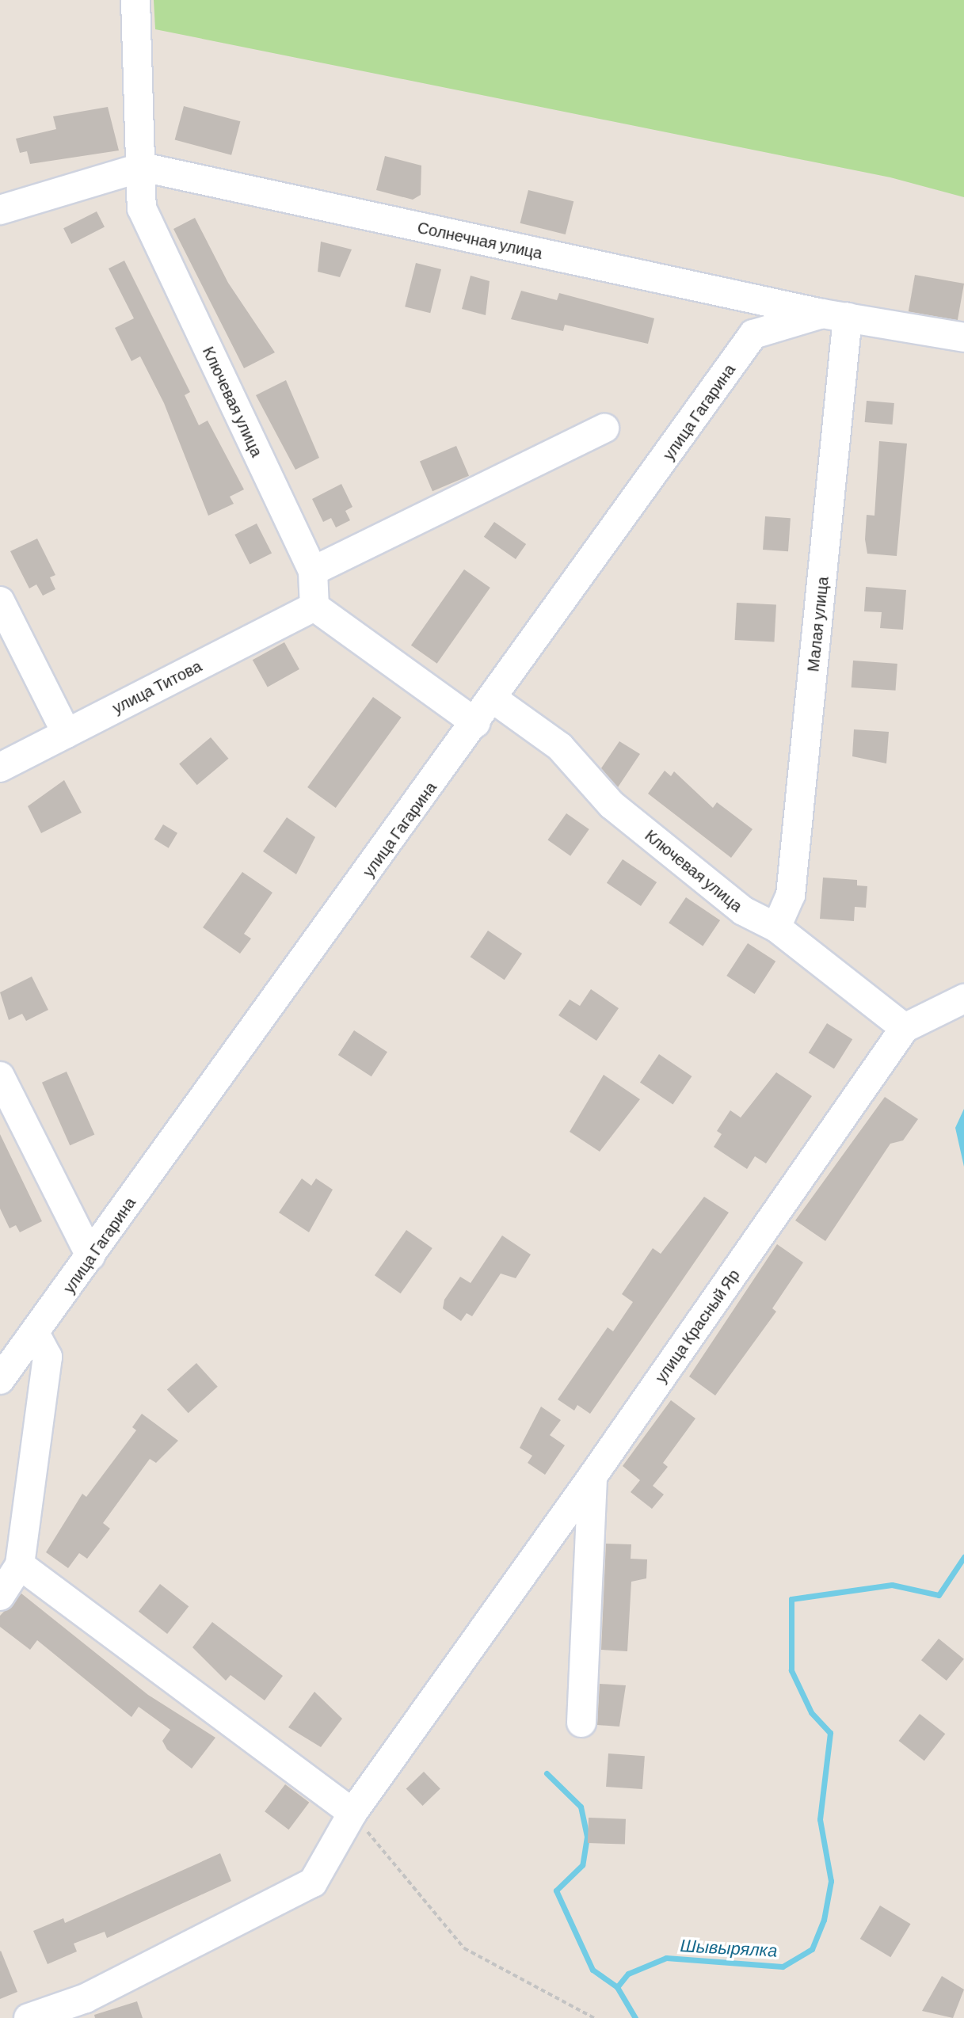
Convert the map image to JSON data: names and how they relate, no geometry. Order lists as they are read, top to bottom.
{
  "streets": {
    "street": [
      "Солнечная улица",
      "Ключевая улица",
      "улица Гагарина",
      "Малая улица",
      "улица Титова",
      "улица Красный Яр"
    ]
  },
  "crossings": [
    ["Солнечная улица", "Ключевая улица"],
    ["Солнечная улица", "улица Гагарина"],
    ["Солнечная улица", "Малая улица"],
    ["Ключевая улица", "улица Гагарина"],
    ["Ключевая улица", "Малая улица"],
    ["Ключевая улица", "улица Титова"],
    ["Ключевая улица", "улица Красный Яр"],
    ["улица Гагарина", "Малая улица"]
  ],
  "water": ["Шывырялка"]
}
